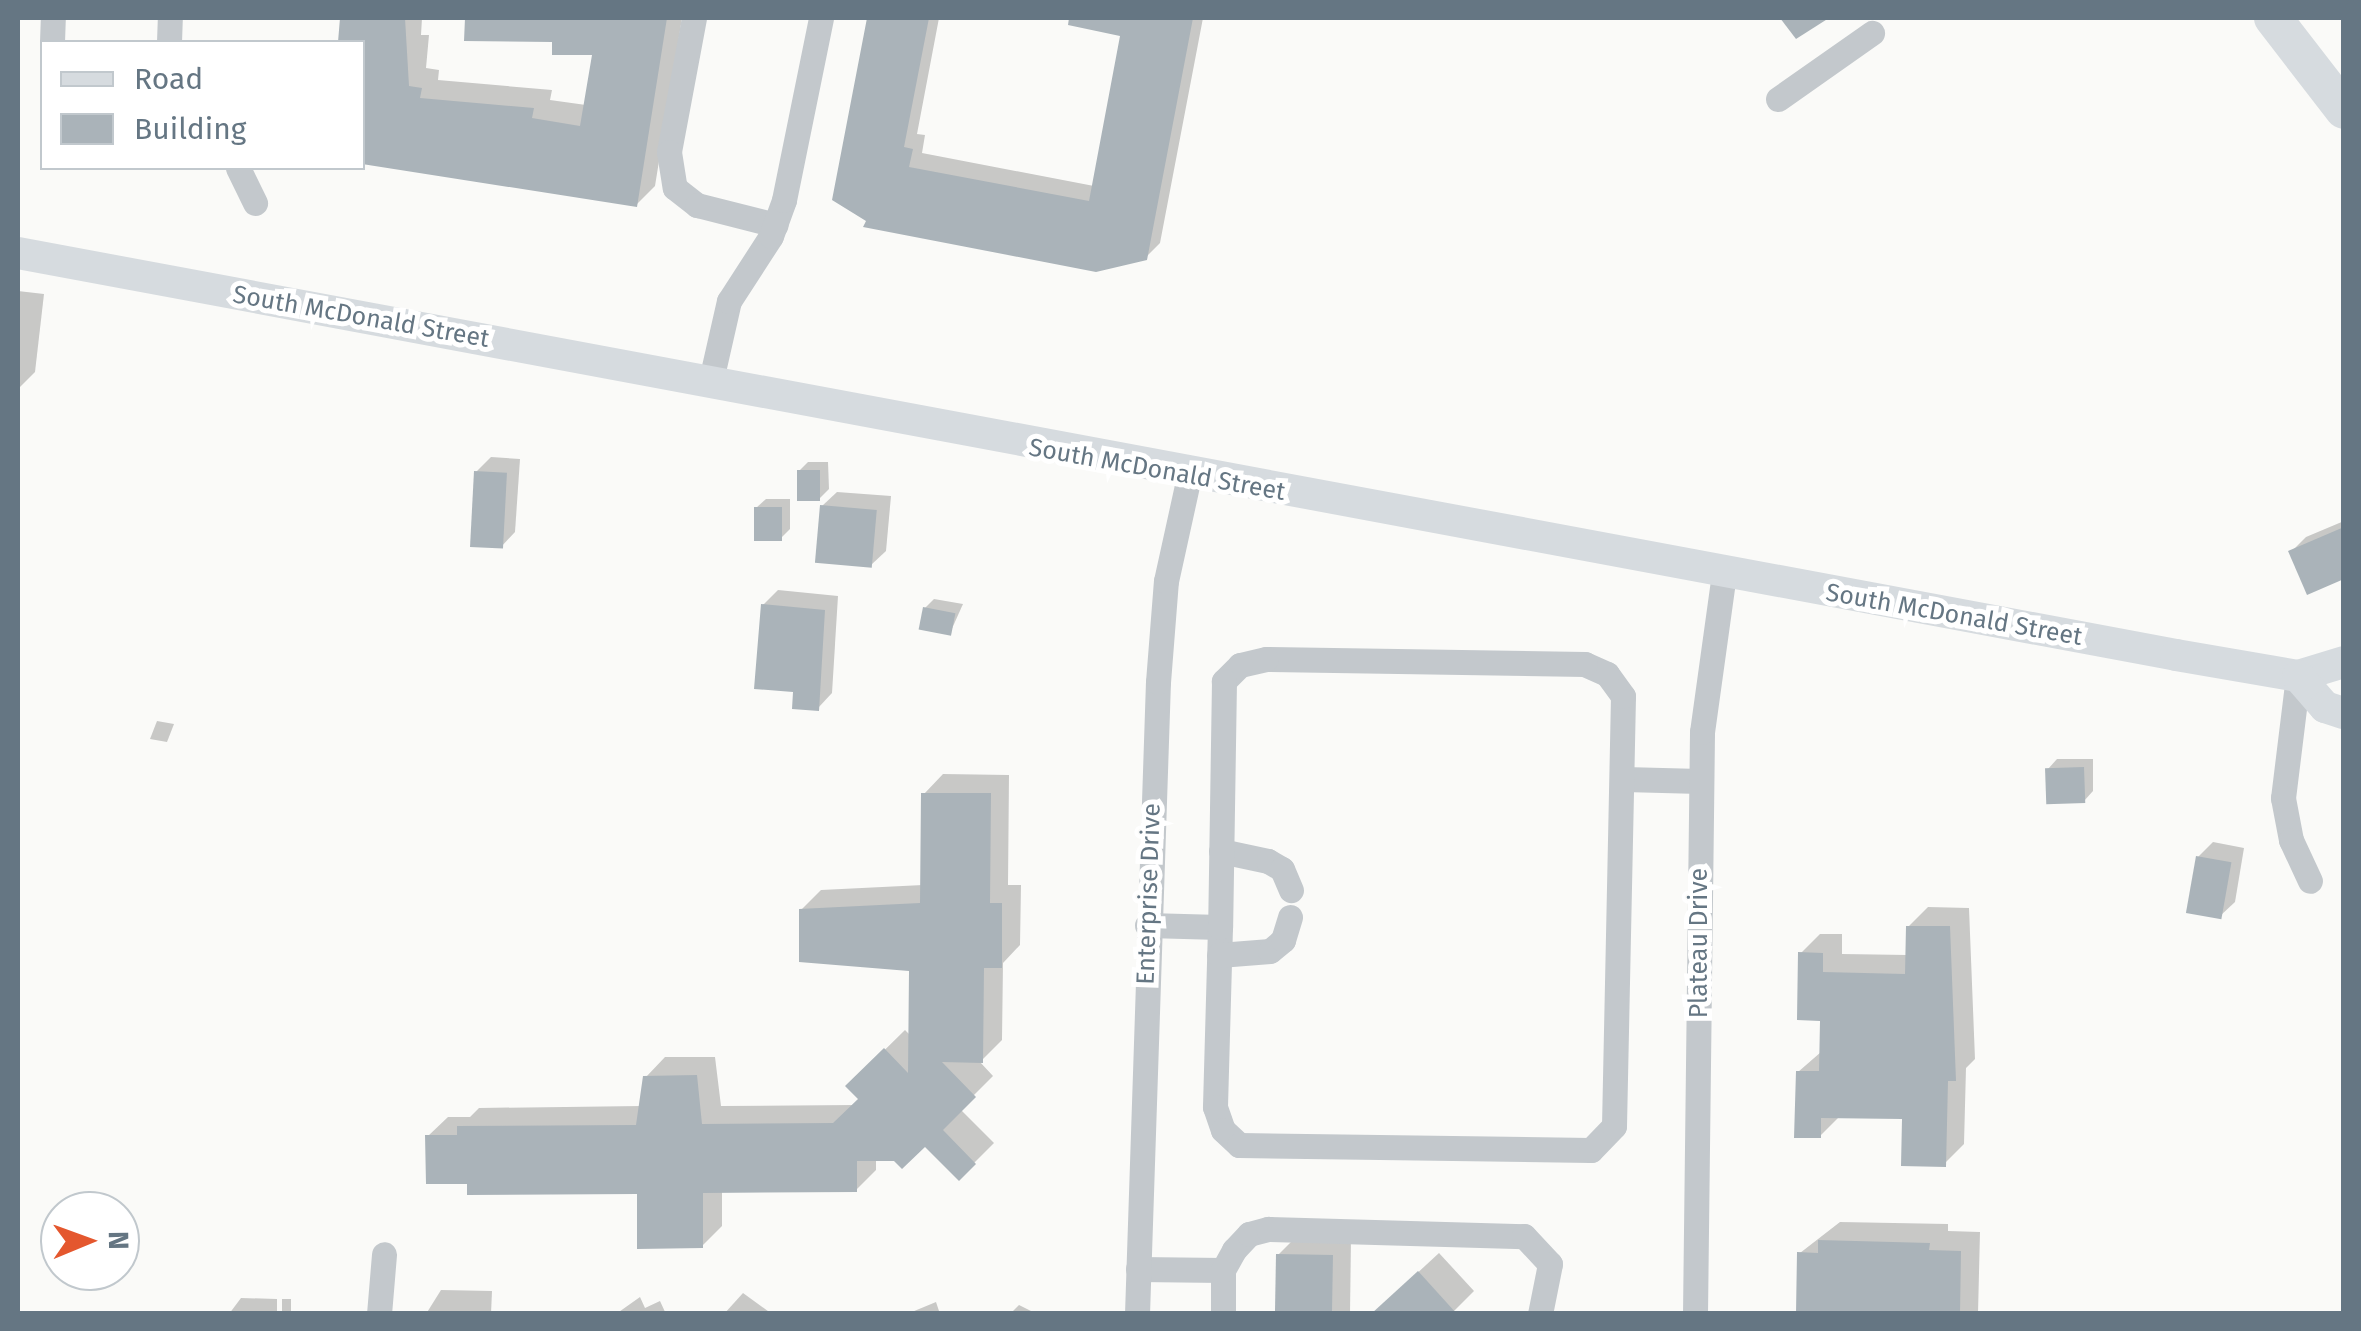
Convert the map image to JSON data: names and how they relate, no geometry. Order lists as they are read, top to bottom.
{
  "streets": {
    "main road": ["South McDonald Street"],
    "street": ["Enterprise Drive", "Plateau Drive"]
  },
  "crossings": [
    ["South McDonald Street", "Enterprise Drive"],
    ["South McDonald Street", "Plateau Drive"]
  ],
  "legend": ["Road", "Building"],
  "north": "right"
}
